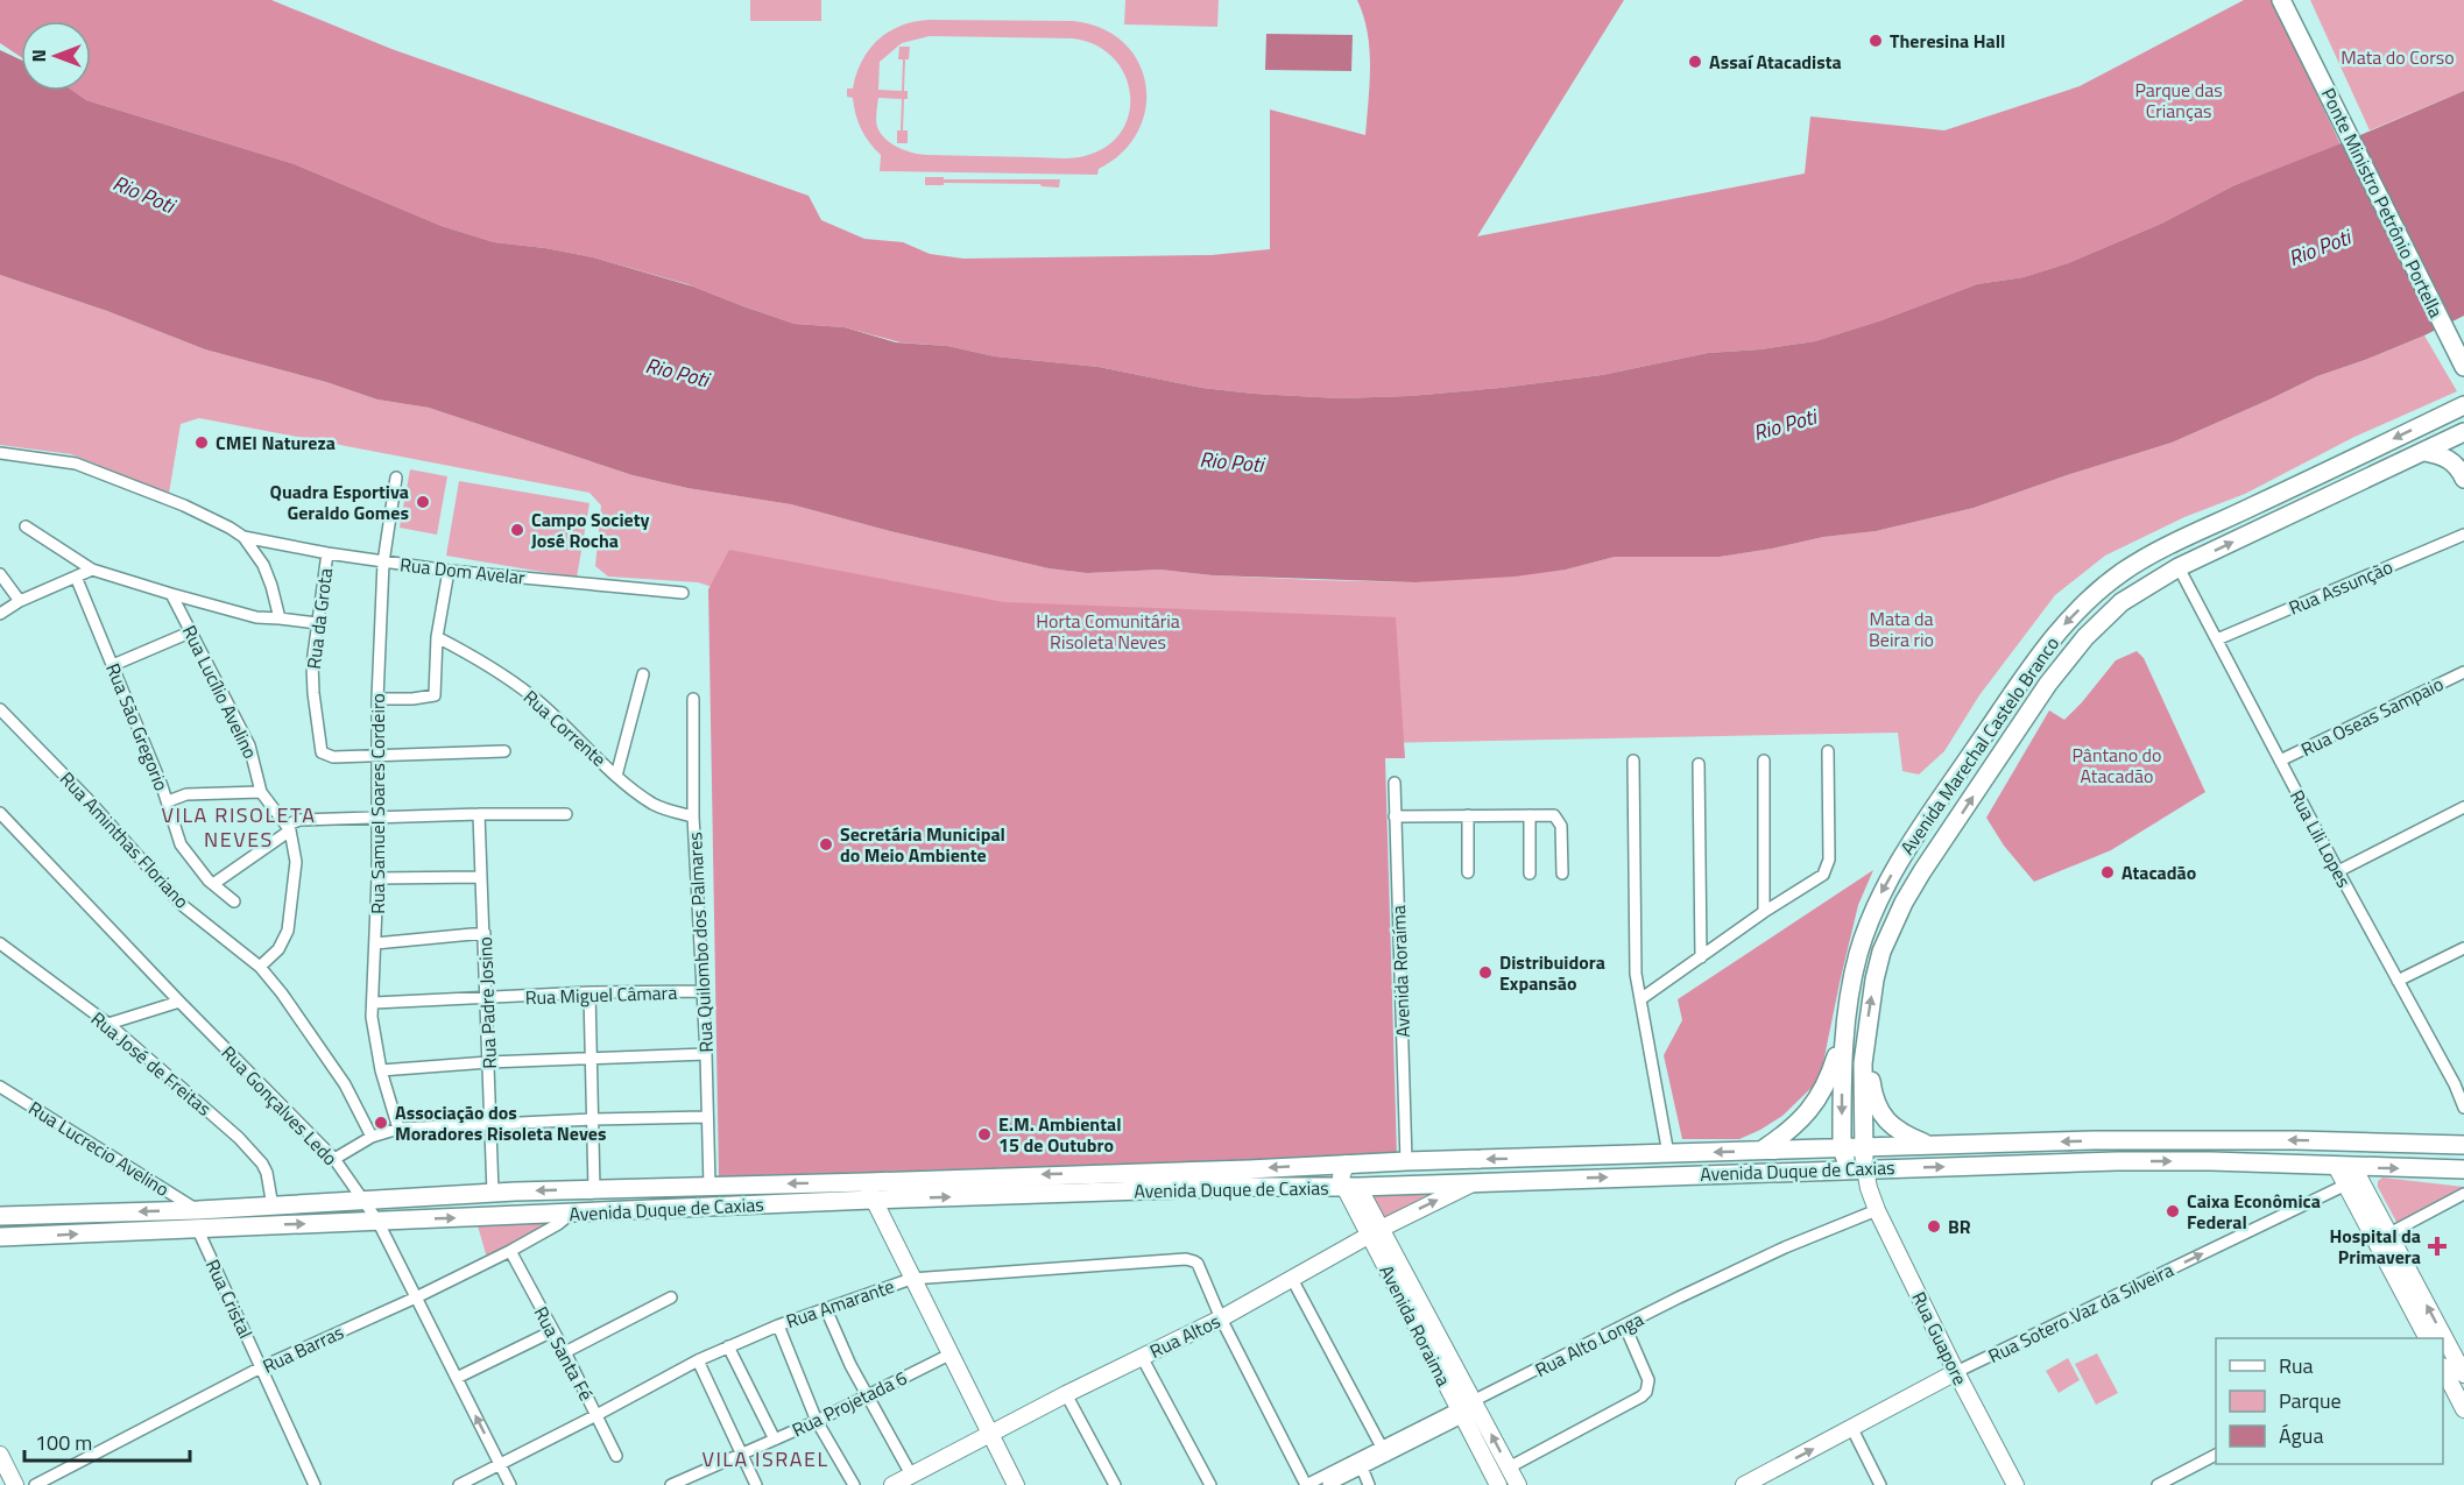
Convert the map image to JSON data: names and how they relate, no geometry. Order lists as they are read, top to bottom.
{
  "streets": {
    "main road": ["Ponte Ministro Petrônio Portella", "Avenida Marechal Castelo Branco", "Avenida Duque de Caxias"],
    "street": [
      "Rua Dom Avelar",
      "Rua Assunção",
      "Rua da Grota",
      "Rua Lucílio Avelino",
      "Rua Oseas Sampaio",
      "Rua São Gregorio",
      "Rua Corrente",
      "Rua Samuel Soares Cordeiro",
      "Rua Lili Lopes",
      "Rua Aminthas Floriano",
      "Rua Quilombo dos Palmares",
      "Avenida Roraíma",
      "Rua Miguel Câmara",
      "Rua Padre Josino",
      "Rua José de Freitas",
      "Rua Gonçalves Ledo",
      "Rua Lucrecio Avelino",
      "Rua Cristal",
      "Rua Amarante",
      "Rua Sotero Vaz da Silveira",
      "Avenida Roraima",
      "Rua Altos",
      "Rua Guapore",
      "Rua Alto Longa",
      "Rua Barras",
      "Rua Santa Fé",
      "Rua Projetada 6"
    ]
  },
  "crossings": [
    ["Rua Dom Avelar", "Rua da Grota"],
    ["Rua Dom Avelar", "Rua Lucílio Avelino"],
    ["Rua Dom Avelar", "Rua Samuel Soares Cordeiro"],
    ["Rua Assunção", "Rua Lili Lopes"],
    ["Rua da Grota", "Rua Lucílio Avelino"],
    ["Rua da Grota", "Rua Samuel Soares Cordeiro"],
    ["Rua Oseas Sampaio", "Rua Lili Lopes"],
    ["Rua Corrente", "Rua Quilombo dos Palmares"],
    ["Avenida Marechal Castelo Branco", "Rua Lili Lopes"],
    ["Avenida Marechal Castelo Branco", "Avenida Duque de Caxias"],
    ["Avenida Marechal Castelo Branco", "Rua Guapore"],
    ["Rua Samuel Soares Cordeiro", "Rua Miguel Câmara"],
    ["Rua Quilombo dos Palmares", "Rua Miguel Câmara"],
    ["Rua Quilombo dos Palmares", "Avenida Duque de Caxias"],
    ["Avenida Roraíma", "Avenida Duque de Caxias"],
    ["Rua Miguel Câmara", "Rua Padre Josino"],
    ["Rua Padre Josino", "Avenida Duque de Caxias"],
    ["Rua José de Freitas", "Avenida Duque de Caxias"],
    ["Rua Gonçalves Ledo", "Avenida Duque de Caxias"],
    ["Rua Gonçalves Ledo", "Rua Amarante"],
    ["Rua Gonçalves Ledo", "Rua Barras"],
    ["Rua Lucrecio Avelino", "Avenida Duque de Caxias"],
    ["Rua Lucrecio Avelino", "Rua Cristal"],
    ["Avenida Duque de Caxias", "Rua Cristal"],
    ["Avenida Duque de Caxias", "Avenida Roraima"],
    ["Avenida Duque de Caxias", "Rua Altos"],
    ["Avenida Duque de Caxias", "Rua Guapore"],
    ["Avenida Duque de Caxias", "Rua Barras"],
    ["Rua Cristal", "Rua Barras"],
    ["Rua Amarante", "Rua Altos"],
    ["Rua Amarante", "Rua Santa Fé"],
    ["Rua Sotero Vaz da Silveira", "Rua Guapore"],
    ["Avenida Roraima", "Rua Altos"],
    ["Avenida Roraima", "Rua Alto Longa"],
    ["Rua Guapore", "Rua Alto Longa"],
    ["Rua Barras", "Rua Santa Fé"]
  ],
  "one_way": ["Rua Sotero Vaz da Silveira"],
  "districts": ["VILA RISOLETA NEVES", "VILA ISRAEL"],
  "water": ["Rio Poti"],
  "parks": [
    "Mata do Corso",
    "Parque das Crianças",
    "Mata da Beira rio",
    "Horta Comunitária Risoleta Neves",
    "Pântano do Atacadão"
  ],
  "places": {
    "other": [
      "Theresina Hall",
      "Assaí Atacadista",
      "CMEI Natureza",
      "Quadra Esportiva Geraldo Gomes",
      "Campo Society José Rocha",
      "Secretária Municipal do Meio Ambiente",
      "Atacadão",
      "Distribuidora Expansão",
      "Associação dos Moradores Risoleta Neves",
      "E.M. Ambiental 15 de Outubro",
      "Caixa Econômica Federal",
      "BR"
    ],
    "health": ["Hospital da Primavera"]
  },
  "legend": ["Rua", "Parque", "Água"],
  "scale_bar": "100 m",
  "north": "left"
}
